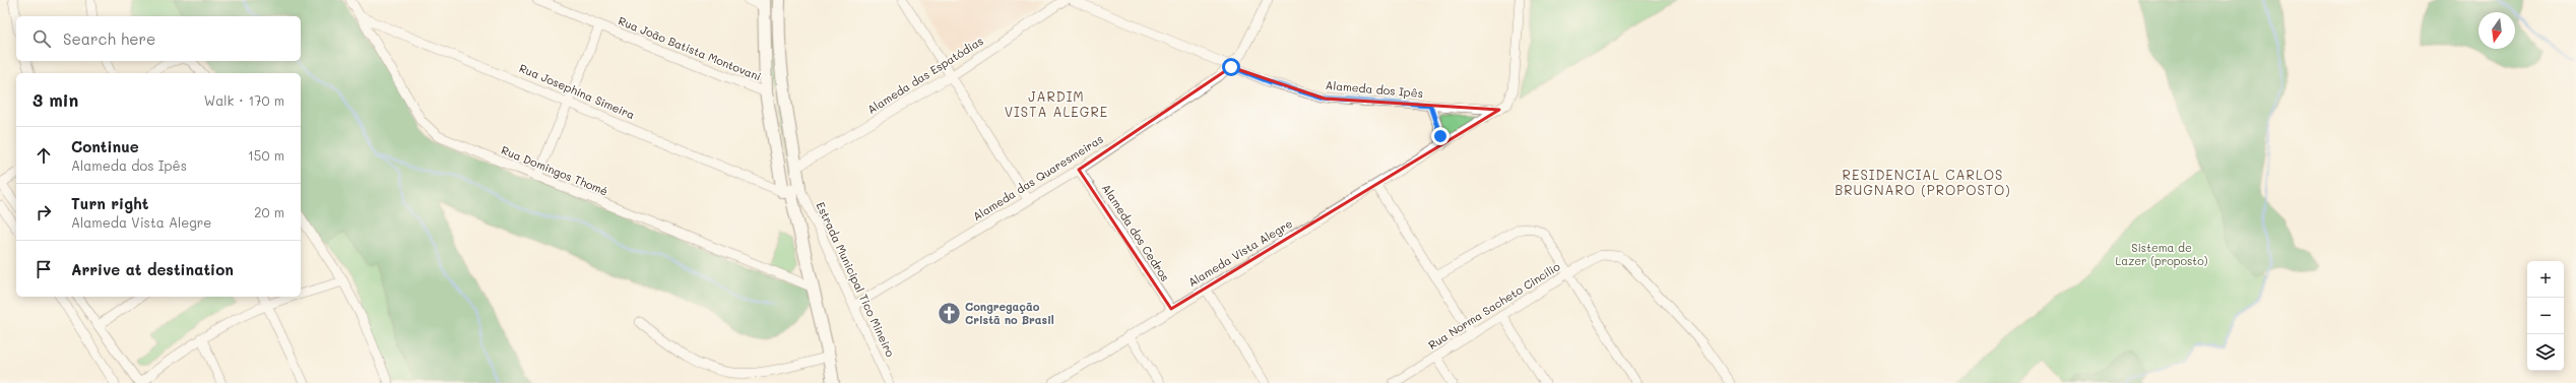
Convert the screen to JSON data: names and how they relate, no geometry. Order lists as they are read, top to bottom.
{
  "streets": {
    "street": [
      "Rua João Batista Montovani",
      "Alameda das Espatódias",
      "Alameda dos Ipês",
      "Rua Josephina Simeira",
      "Rua Domingos Thomé",
      "Alameda das Quaresmeiras",
      "Alameda dos Cedros",
      "Alameda Vista Alegre",
      "Estrada Municipal Tico Mineiro",
      "Rua Norma Sacheto Cincílio"
    ]
  },
  "crossings": [
    ["Alameda dos Ipês", "Alameda das Quaresmeiras"],
    ["Alameda dos Ipês", "Alameda Vista Alegre"],
    ["Rua Josephina Simeira", "Rua Domingos Thomé"],
    ["Rua Josephina Simeira", "Estrada Municipal Tico Mineiro"],
    ["Alameda das Quaresmeiras", "Alameda dos Cedros"],
    ["Alameda das Quaresmeiras", "Estrada Municipal Tico Mineiro"],
    ["Alameda dos Cedros", "Alameda Vista Alegre"]
  ],
  "districts": ["JARDIM VISTA ALEGRE", "RESIDENCIAL CARLOS BRUGNARO (PROPOSTO)"],
  "parks": ["Sistema de Lazer (proposto)"],
  "places": {
    "church": ["Congregação Cristã no Brasil"]
  },
  "north": "bottom",
  "page": {
    "search": "Search here",
    "heading": ["3 min", "Walk · 170 m"],
    "list": [
      ["Continue", "Alameda dos Ipês", "150 m"],
      ["Turn right", "Alameda Vista Alegre", "20 m"],
      "Arrive at destination"
    ],
    "map_buttons": ["+", "−"]
  }
}
